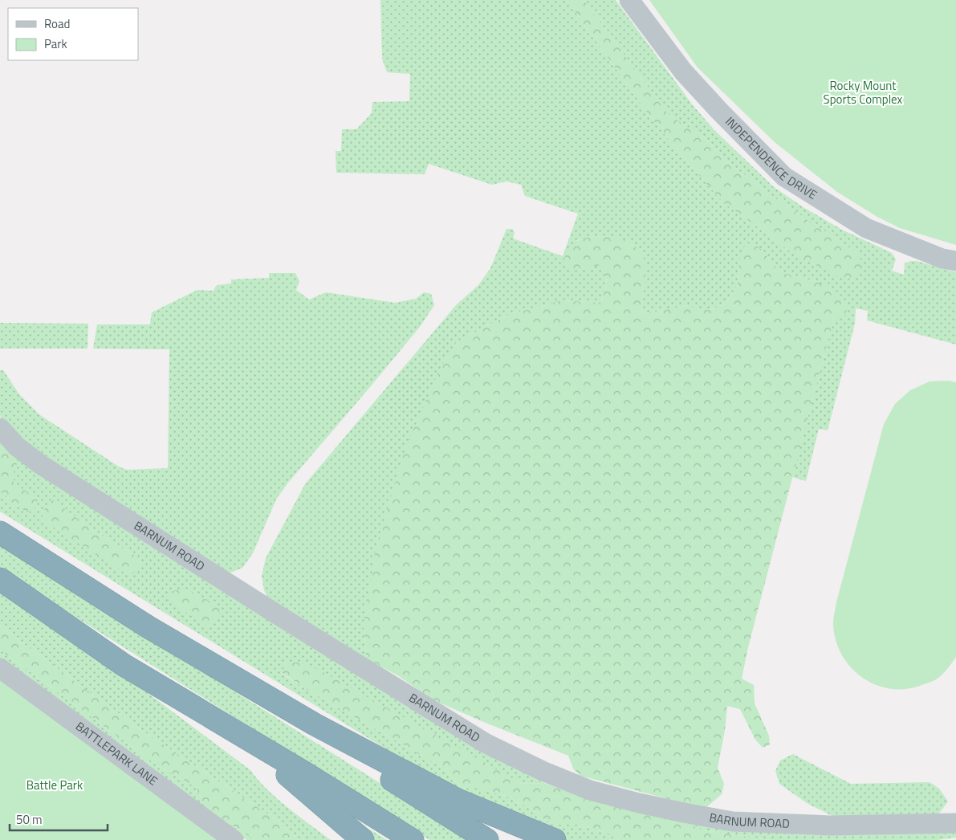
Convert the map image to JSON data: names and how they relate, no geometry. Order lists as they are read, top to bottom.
{
  "streets": {
    "street": ["INDEPENDENCE DRIVE", "BARNUM ROAD", "BATTLEPARK LANE"]
  },
  "parks": ["Rocky Mount Sports Complex", "Battle Park"],
  "legend": ["Road", "Park"],
  "scale_bar": "50 m"
}
